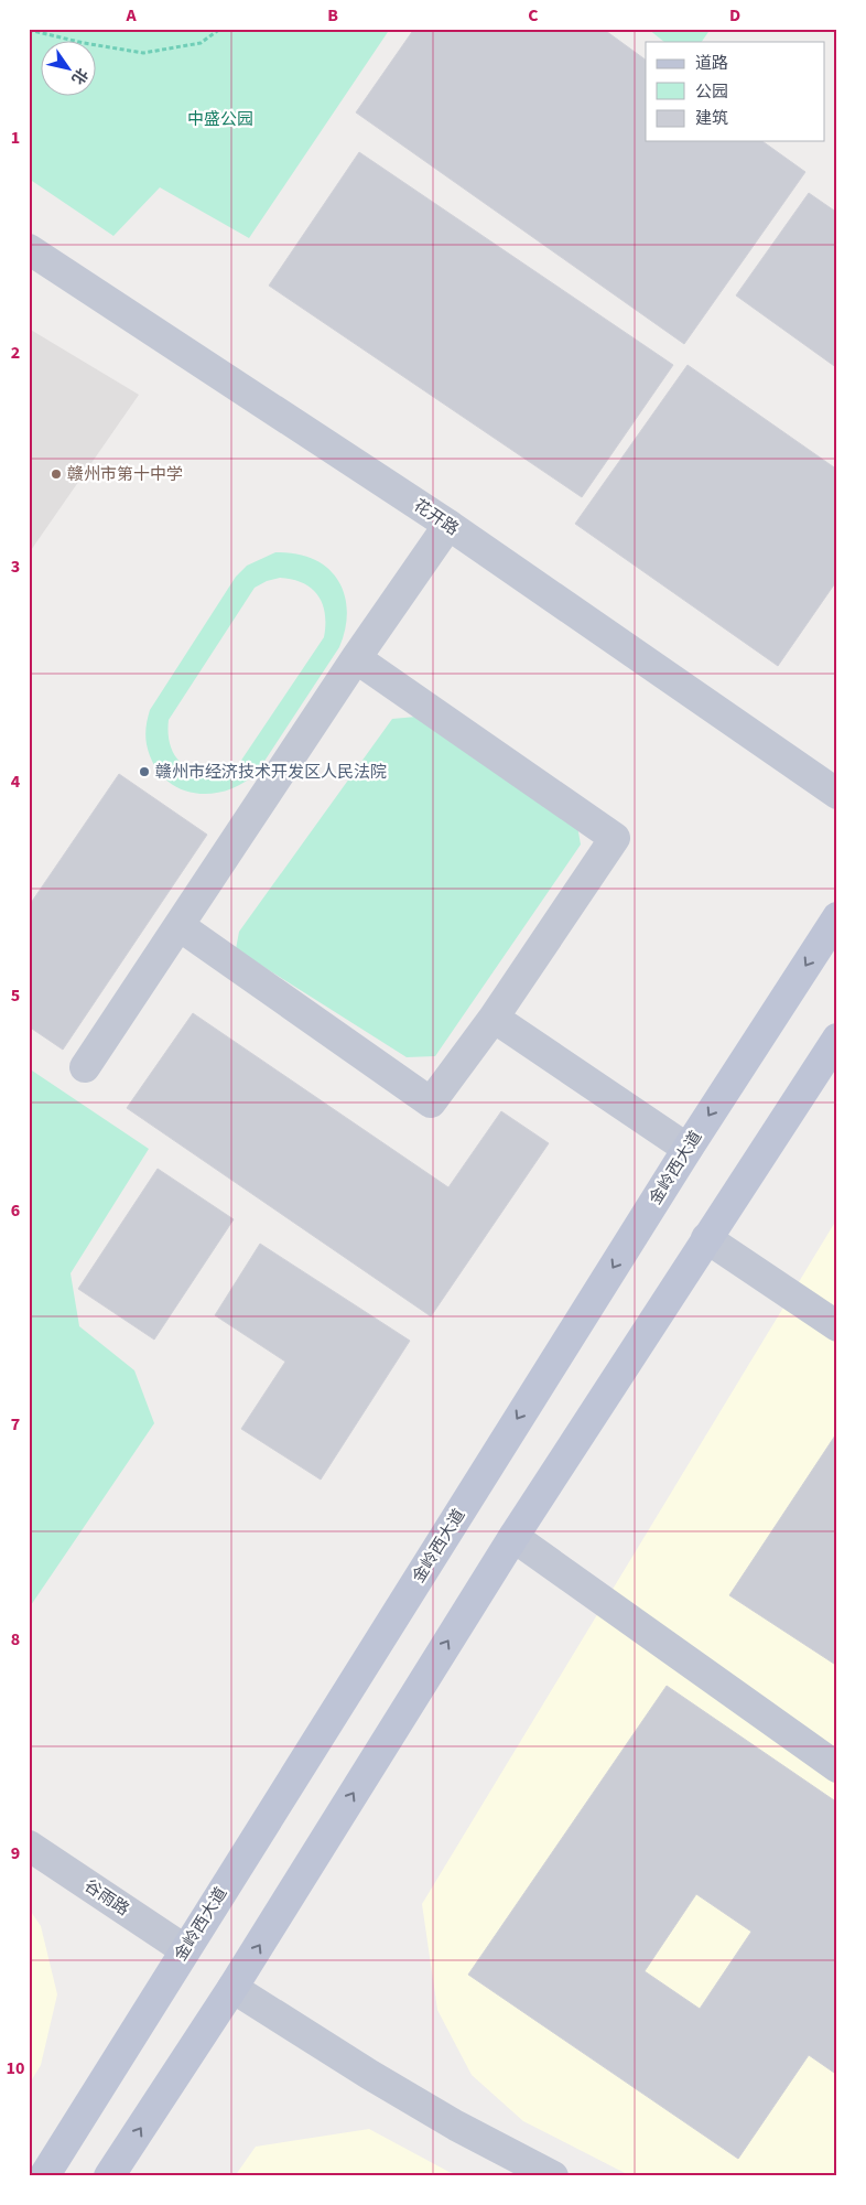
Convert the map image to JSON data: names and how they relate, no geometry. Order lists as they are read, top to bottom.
{
  "streets": {
    "main road": ["金岭西大道"],
    "street": ["花开路", "谷雨路"]
  },
  "crossings": [
    ["金岭西大道", "谷雨路"]
  ],
  "parks": ["中盛公园"],
  "places": ["赣州市第十中学", "赣州市经济技术开发区人民法院"],
  "legend": ["道路", "公园", "建筑"],
  "north": "bottom right",
  "grid": {
    "columns": [
      "A",
      "B",
      "C",
      "D"
    ],
    "rows": [
      "1",
      "2",
      "3",
      "4",
      "5",
      "6",
      "7",
      "8",
      "9",
      "10"
    ]
  }
}
